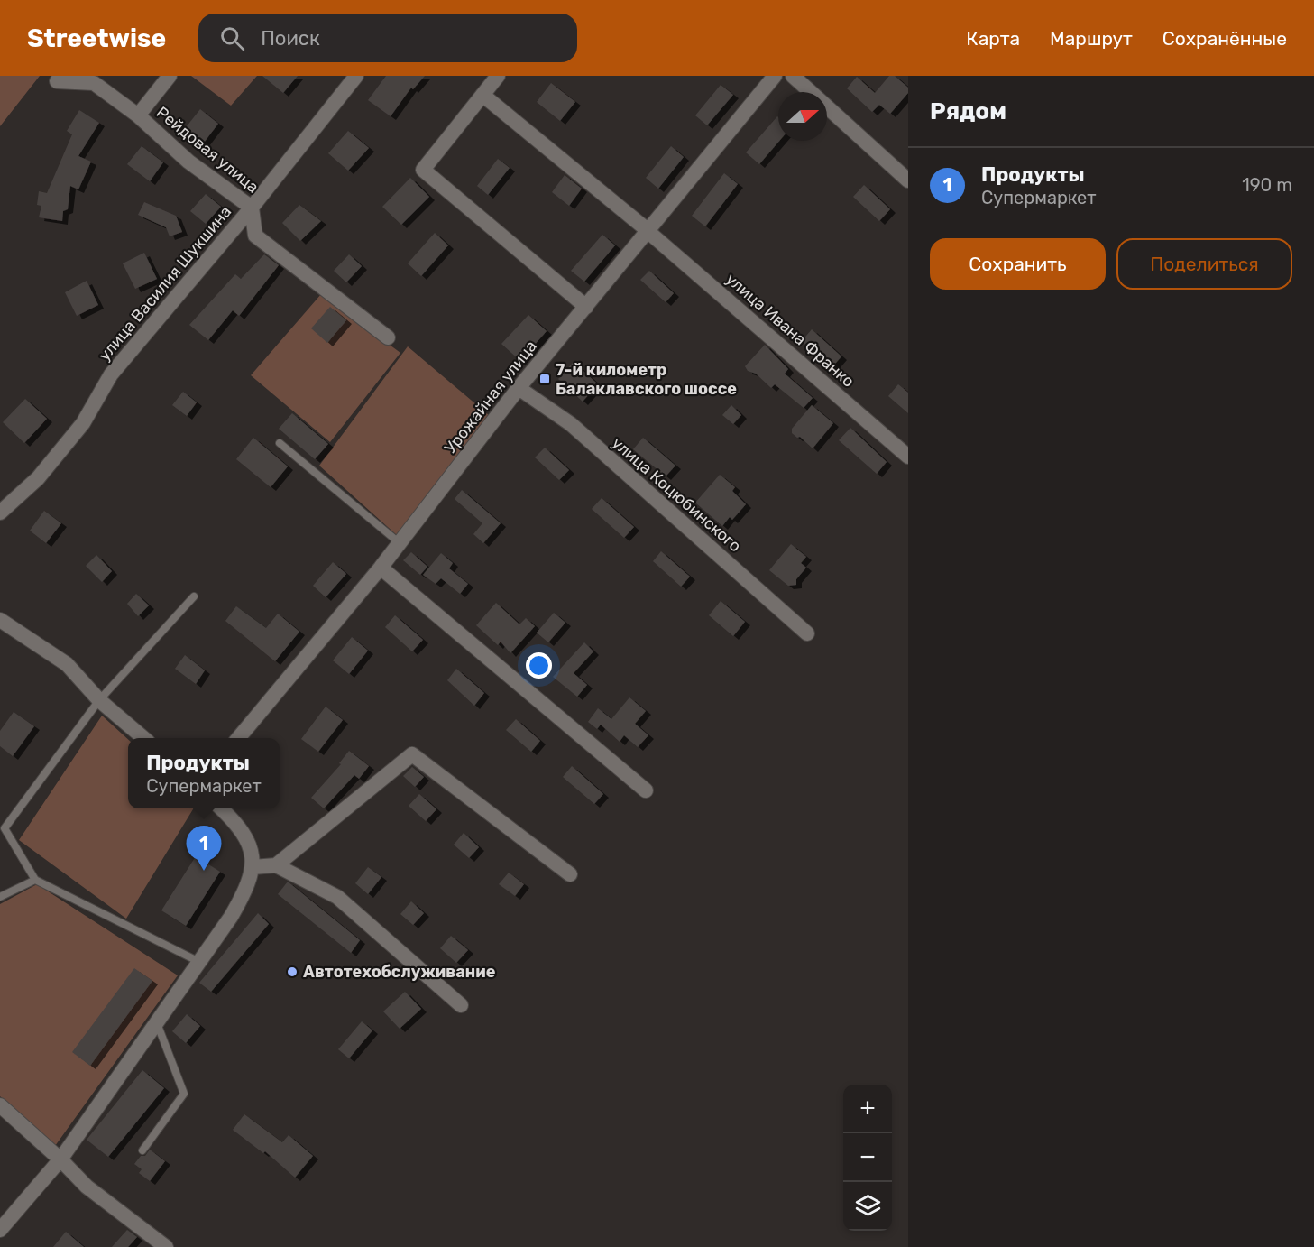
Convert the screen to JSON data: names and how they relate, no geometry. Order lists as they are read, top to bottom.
{
  "streets": {
    "street": [
      "Рейдовая улица",
      "улица Василия Шукшина",
      "улица Ивана Франко",
      "Урожайная улица",
      "улица Коцюбинского"
    ]
  },
  "crossings": [
    ["Рейдовая улица", "улица Василия Шукшина"],
    ["улица Ивана Франко", "Урожайная улица"],
    ["Урожайная улица", "улица Коцюбинского"]
  ],
  "places": {
    "transit": ["7-й километр Балаклавского шоссе"],
    "other": ["Автотехобслуживание"]
  },
  "north": "right",
  "page": {
    "header": "Streetwise",
    "search": "Поиск",
    "nav": ["Карта", "Маршрут", "Сохранённые"],
    "heading": "Рядом",
    "list": [
      {
        "mark": "1",
        "name": "Продукты",
        "note": "Супермаркет",
        "value": "190 m"
      }
    ],
    "buttons": ["Сохранить", "Поделиться"],
    "popup": ["Продукты", "Супермаркет"],
    "pins": "1",
    "map_buttons": ["+", "−"]
  }
}
